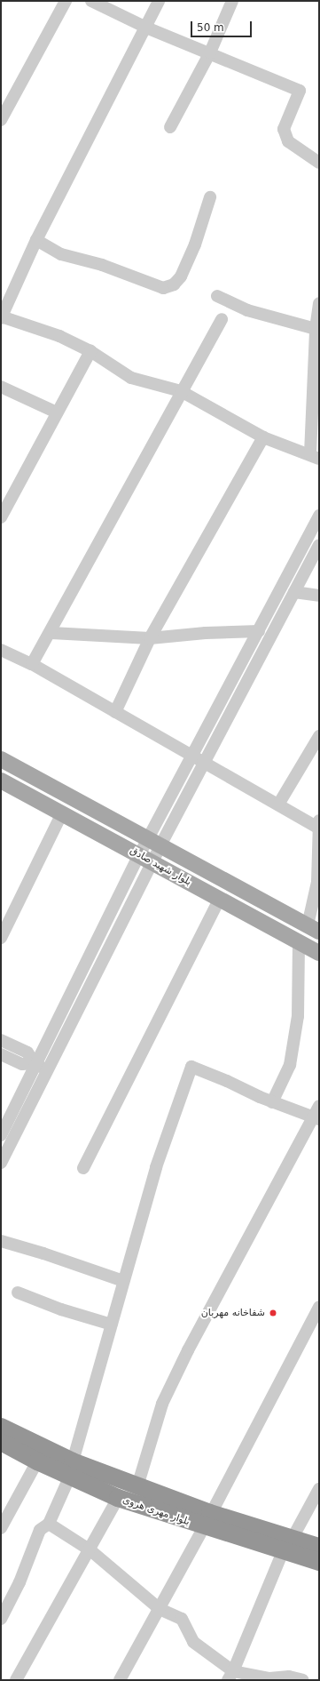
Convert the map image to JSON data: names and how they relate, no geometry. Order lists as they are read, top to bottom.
{
  "streets": {
    "highway": ["بلوار مهری هروی"],
    "main road": ["بلوار شهید صادق"]
  },
  "places": ["شفاخانه مهربان"],
  "scale_bar": "50 m"
}
